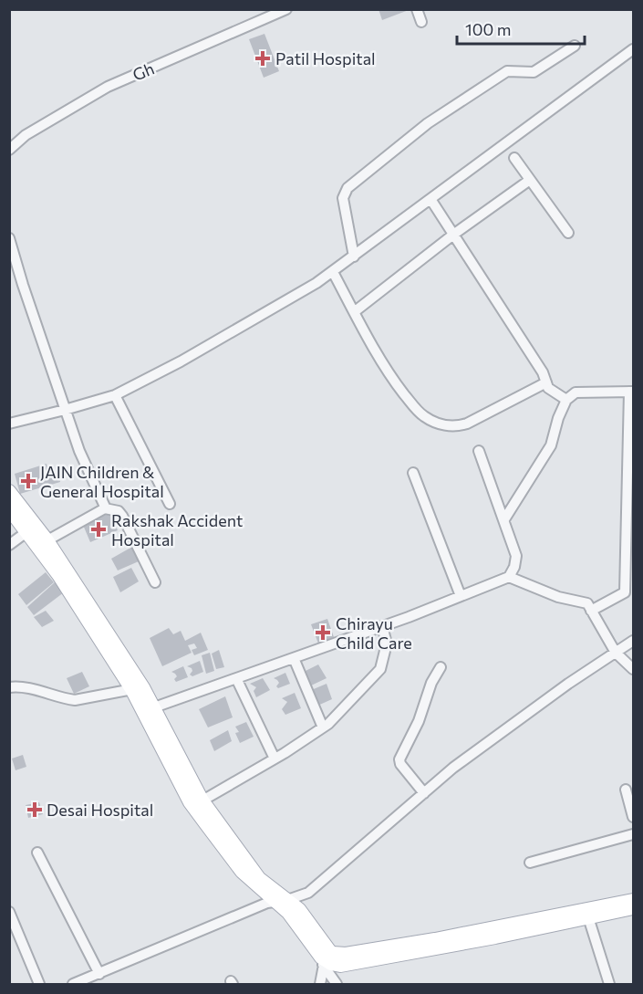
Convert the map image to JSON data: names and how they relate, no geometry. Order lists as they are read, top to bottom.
{
  "streets": {
    "street": ["Gh"]
  },
  "places": {
    "health": [
      "Patil Hospital",
      "JAIN Children & General Hospital",
      "Rakshak Accident Hospital",
      "Chirayu Child Care",
      "Desai Hospital"
    ]
  },
  "scale_bar": "100 m"
}
